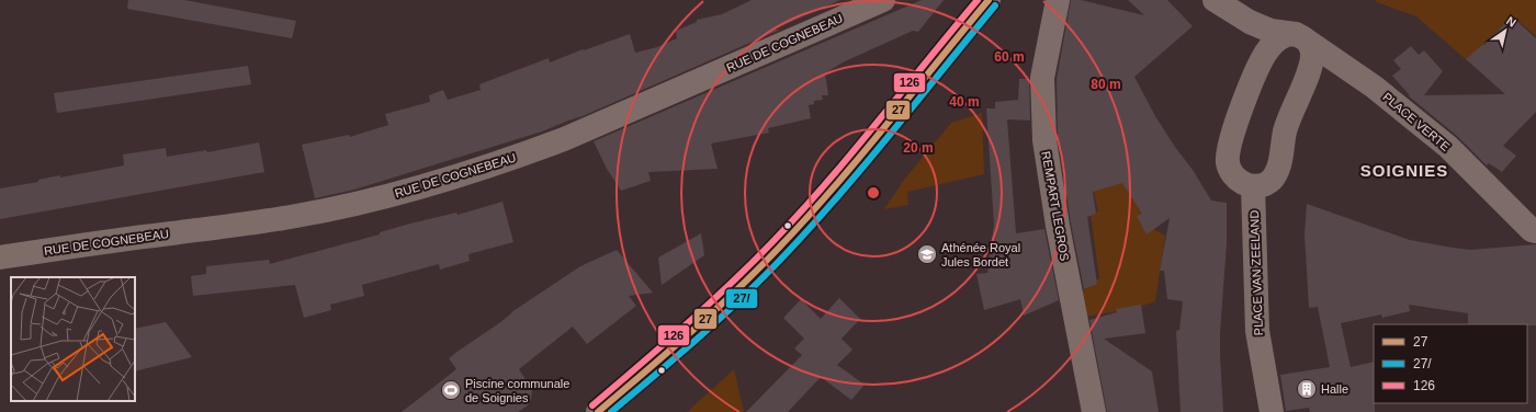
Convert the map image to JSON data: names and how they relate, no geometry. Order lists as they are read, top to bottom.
{
  "streets": {
    "street": [
      "RUE DE COGNEBEAU",
      "PLACE VERTE",
      "REMPART LEGROS",
      "PLACE VAN ZEELAND"
    ]
  },
  "districts": ["SOIGNIES"],
  "places": {
    "school or university": ["Athénée Royal Jules Bordet"],
    "building": ["Halle"],
    "sports": ["Piscine communale de Soignies"]
  },
  "lines": ["transit line 27", "transit line 126", "transit line 27/"],
  "legend": ["27", "27/", "126"],
  "north": "top right",
  "rings": [
    "60 m",
    "80 m",
    "40 m",
    "20 m"
  ]
}
